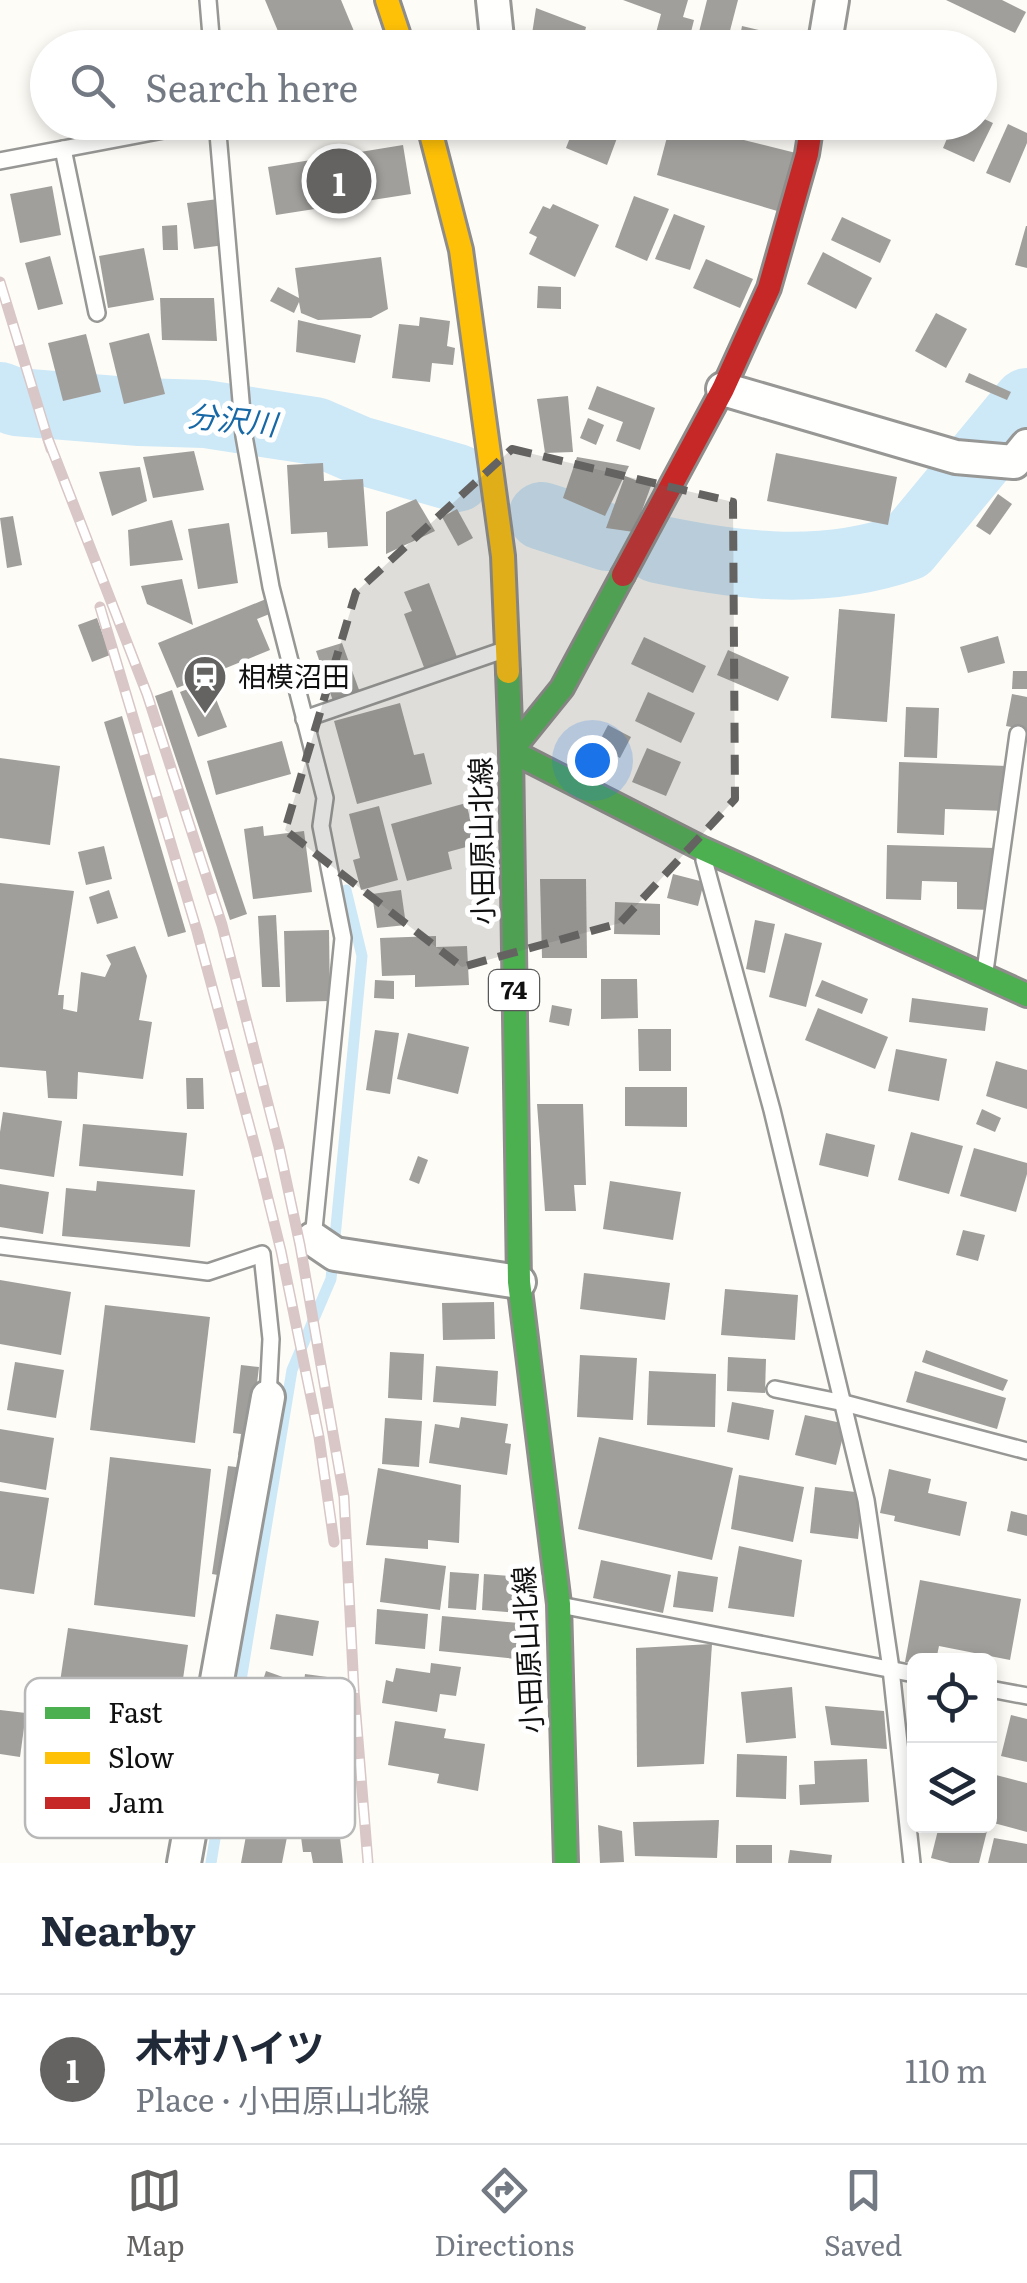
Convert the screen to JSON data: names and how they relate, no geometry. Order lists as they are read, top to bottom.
{
  "streets": {
    "main road": ["小田原山北線", "74"]
  },
  "water": ["分沢川"],
  "places": {
    "station": ["相模沼田"]
  },
  "legend": ["Fast", "Slow", "Jam"],
  "page": {
    "search": "Search here",
    "pins": "1",
    "heading": "Nearby",
    "list": [
      {
        "mark": "1",
        "name": "木村ハイツ",
        "note": "Place · 小田原山北線",
        "value": "110 m"
      }
    ],
    "nav": ["Map", "Directions", "Saved"]
  }
}
